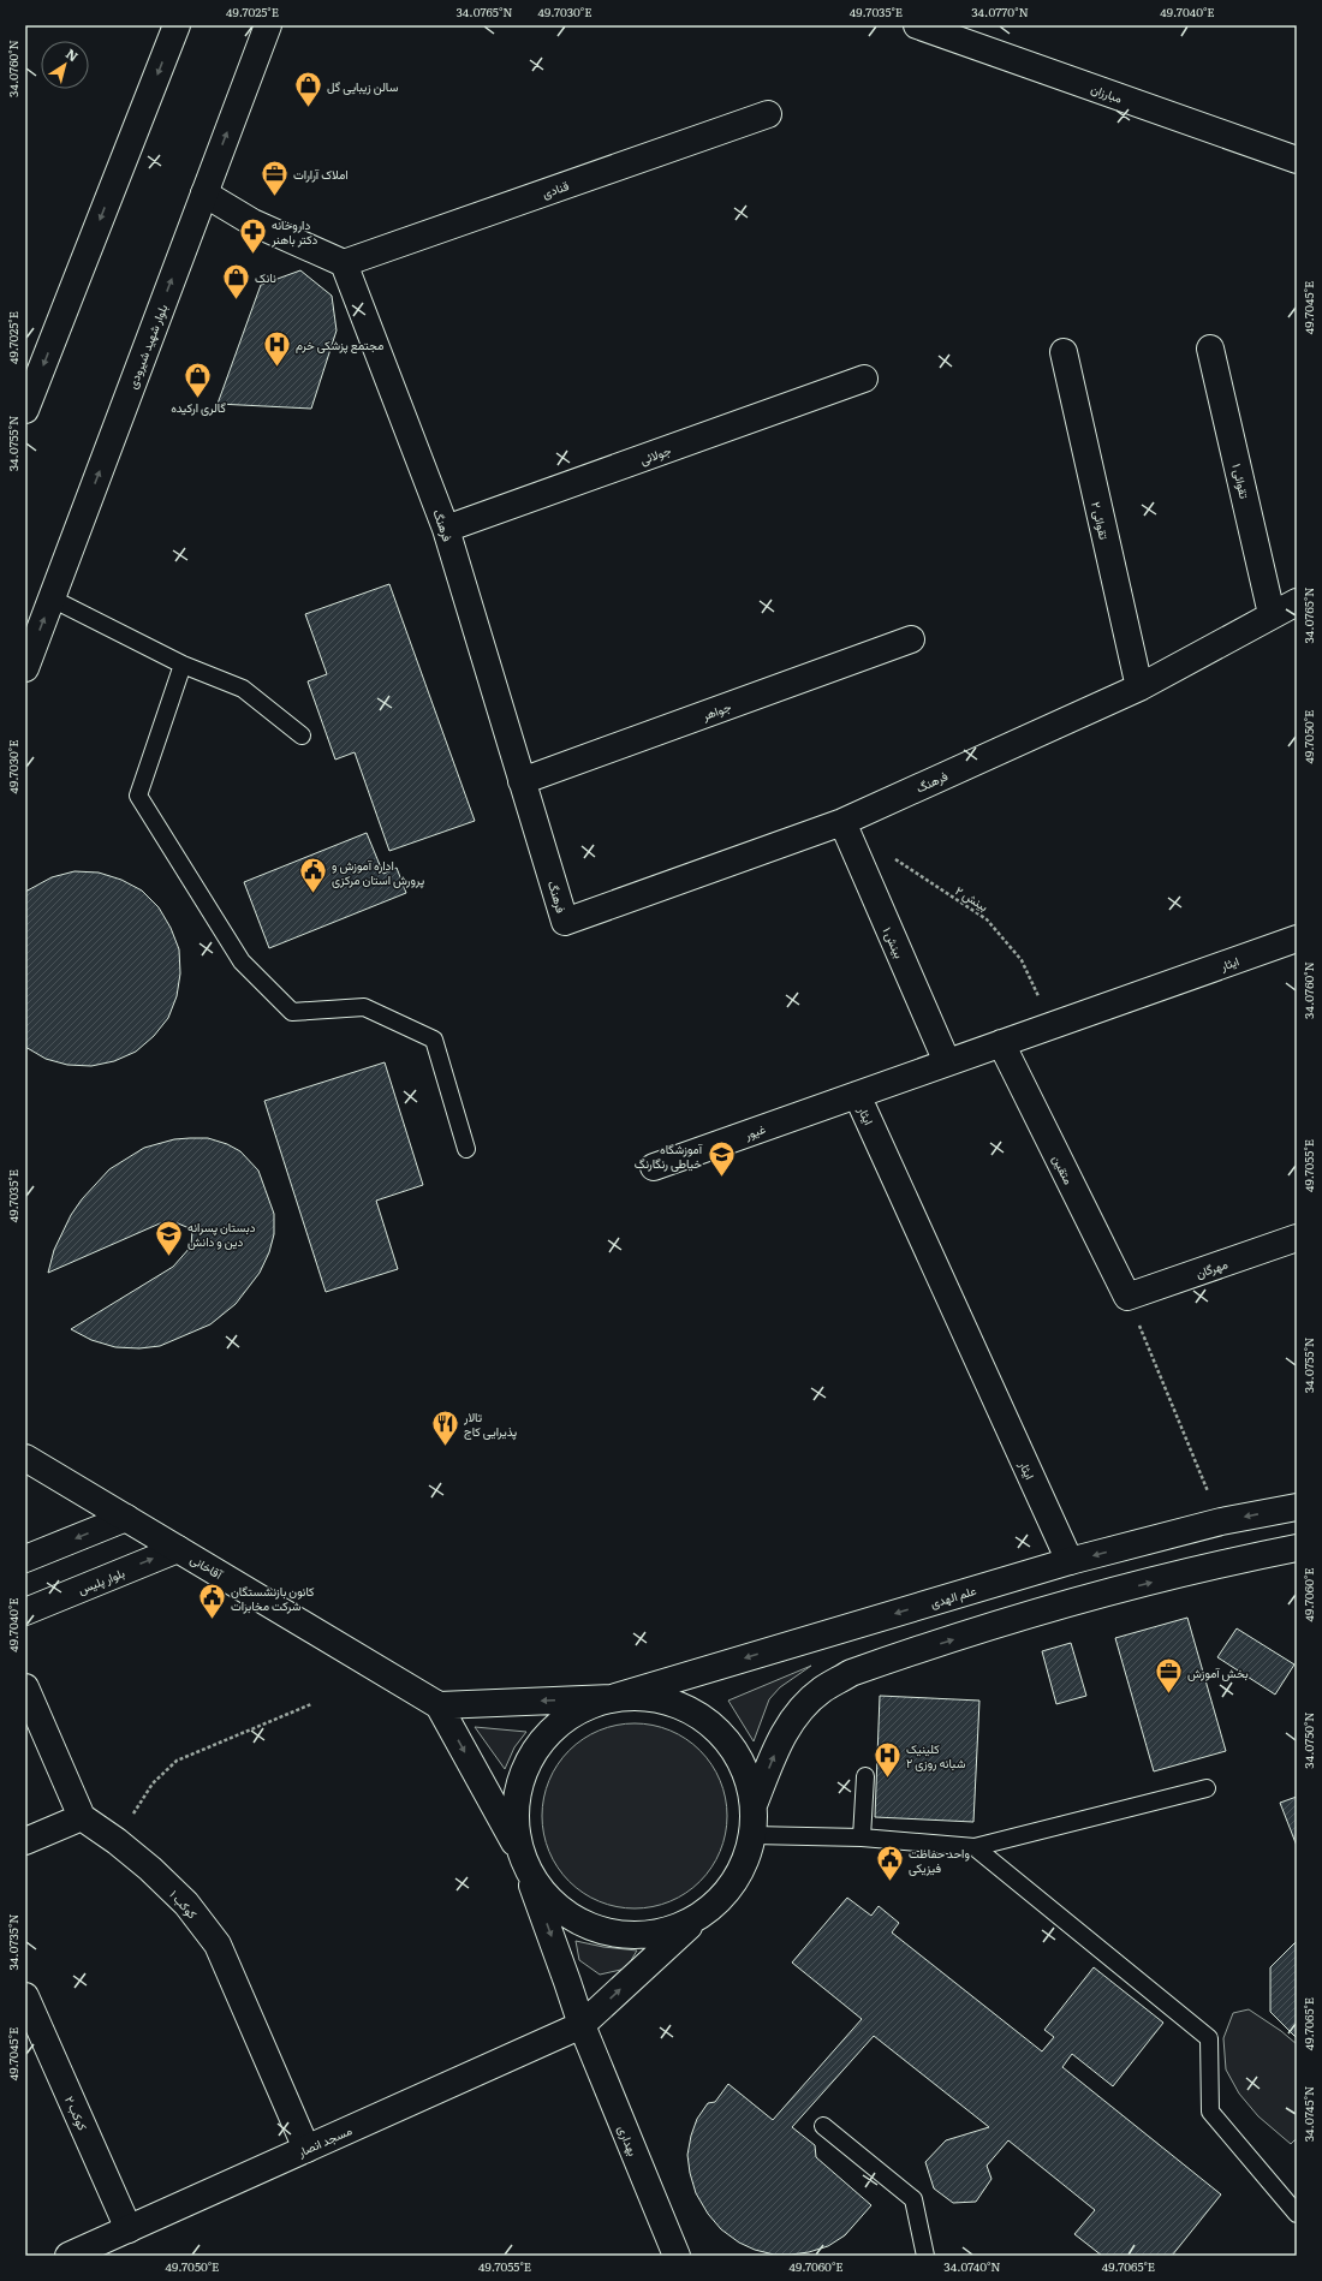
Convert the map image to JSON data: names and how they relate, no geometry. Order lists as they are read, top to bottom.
{
  "streets": {
    "street": [
      "مبارزان",
      "قنادی",
      "بلوار شهید شیرودی",
      "جولائی",
      "تقوائی ۱",
      "تقوائی ۲",
      "فرهنگ",
      "جواهر",
      "بینش ۱",
      "ایثار",
      "غیور",
      "متقین",
      "مهرگان",
      "آقاخانی",
      "بلوار پلیس",
      "علم الهدی",
      "کوکب ۱",
      "کوکب ۲",
      "مسجد انصار",
      "بهداری"
    ],
    "path": ["بینش ۲"]
  },
  "crossings": [
    ["قنادی", "فرهنگ"],
    ["جولائی", "فرهنگ"],
    ["تقوائی ۱", "فرهنگ"],
    ["تقوائی ۲", "فرهنگ"],
    ["فرهنگ", "جواهر"],
    ["فرهنگ", "بینش ۱"],
    ["بینش ۲", "ایثار"],
    ["بینش ۱", "ایثار"],
    ["ایثار", "غیور"],
    ["ایثار", "متقین"],
    ["ایثار", "علم الهدی"],
    ["متقین", "مهرگان"],
    ["آقاخانی", "بلوار پلیس"],
    ["کوکب ۱", "مسجد انصار"],
    ["کوکب ۲", "مسجد انصار"],
    ["مسجد انصار", "بهداری"]
  ],
  "one_way": ["بهداری"],
  "places": {
    "shop": ["سالن زیبایی گل", "نانک", "گالری ارکیده"],
    "office": ["املاک آرارات", "بخش آموزش"],
    "pharmacy": ["داروخانه دکتر باهنر"],
    "hospital": ["مجتمع پزشکی خرم", "کلینیک شبانه روزی ۲"],
    "public building": ["اداره آموزش و پرورش استان مرکزی", "کانون بازنشستگان شرکت مخابرات", "واحد حفاظت فیزیکی"],
    "school or university": ["آموزشگاه خیاطی رنگارنگ", "دبستان پسرانه دین و دانش"],
    "restaurant": ["تالار پذیرایی کاج"]
  },
  "north": "top right",
  "coordinates": [
    "49.7025°E",
    "34.0765°N",
    "49.7030°E",
    "49.7035°E",
    "34.0770°N",
    "49.7040°E",
    "34.0760°N",
    "49.7045°E",
    "34.0755°N",
    "49.7050°E",
    "49.7055°E",
    "49.7060°E",
    "34.0750°N",
    "34.0735°N",
    "49.7065°E",
    "34.0745°N",
    "34.0740°N"
  ]
}
